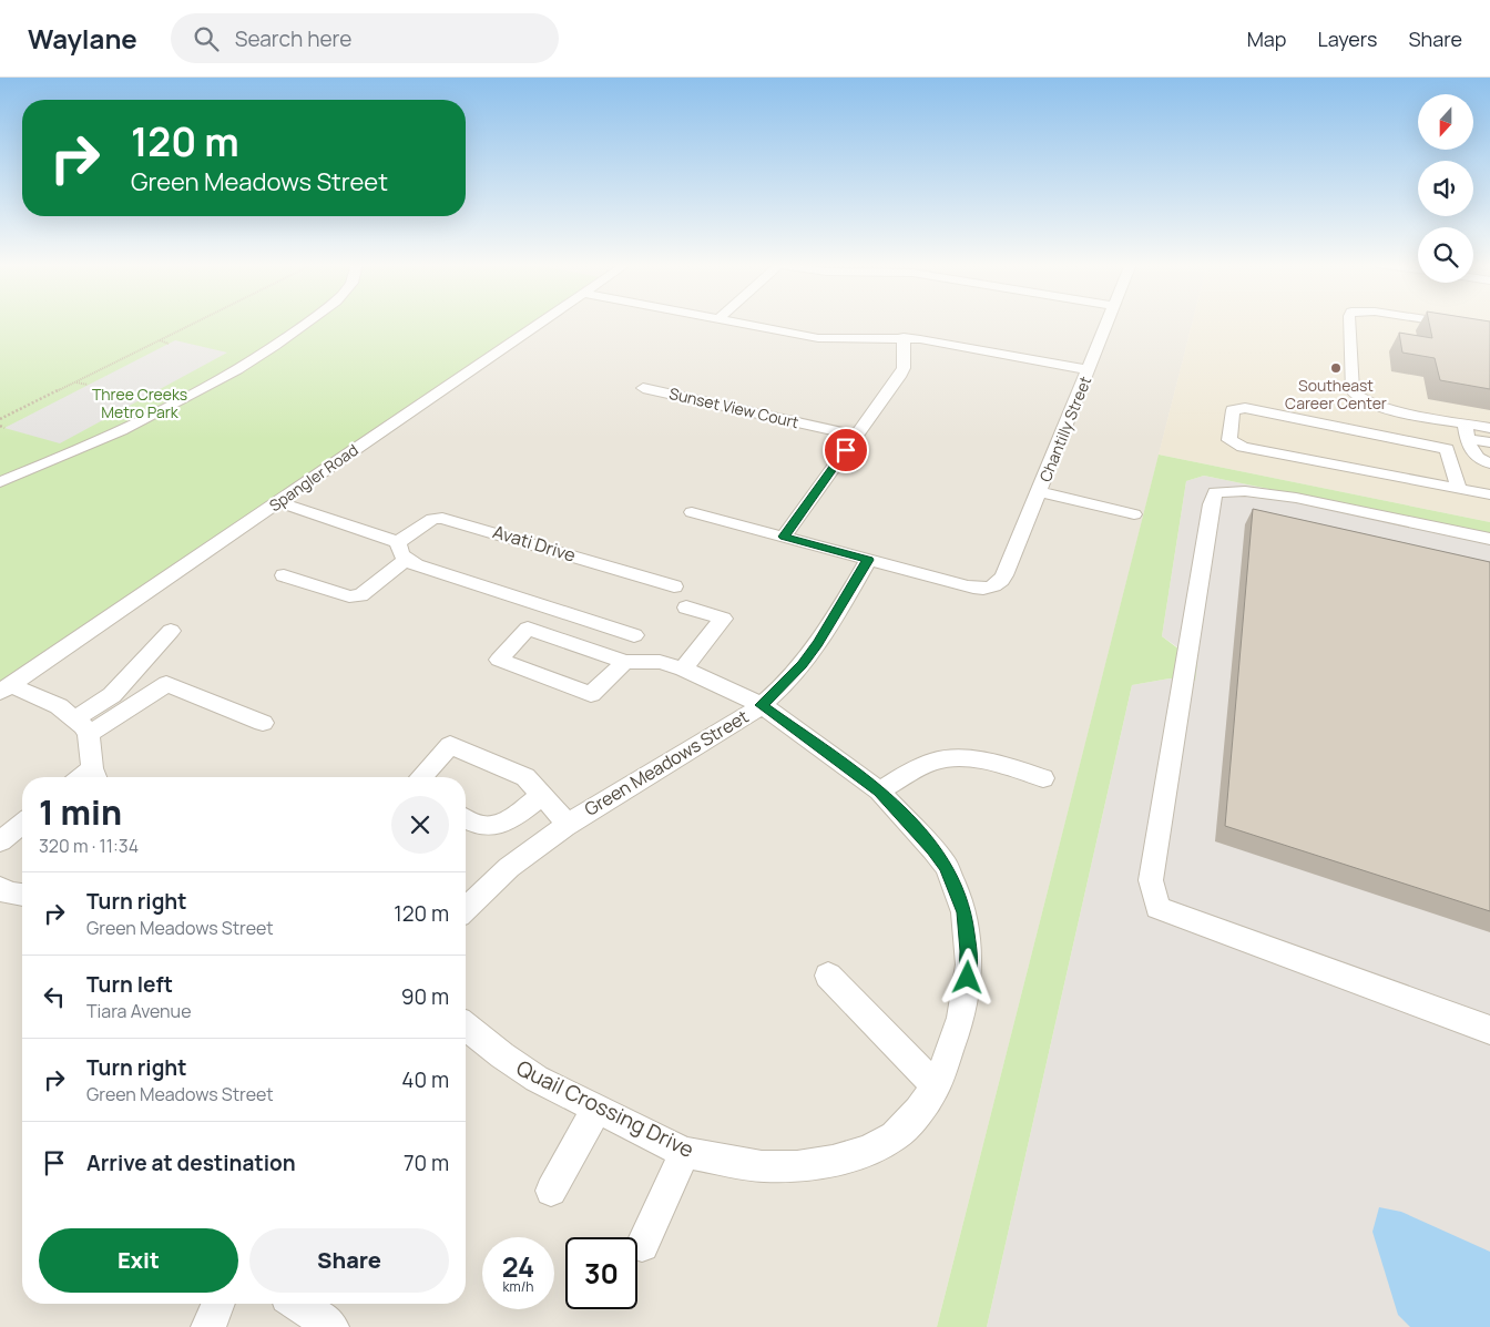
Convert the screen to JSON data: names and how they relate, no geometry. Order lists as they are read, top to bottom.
{
  "streets": {
    "street": [
      "Sunset View Court",
      "Chantilly Street",
      "Spangler Road",
      "Avati Drive",
      "Green Meadows Street",
      "Quail Crossing Drive"
    ]
  },
  "crossings": [
    ["Chantilly Street", "Green Meadows Street"],
    ["Green Meadows Street", "Quail Crossing Drive"]
  ],
  "parks": ["Three Creeks Metro Park"],
  "places": ["Southeast Career Center"],
  "north": "bottom",
  "page": {
    "header": "Waylane",
    "search": "Search here",
    "nav": ["Map", "Layers", "Share"],
    "turn": ["120 m", "Green Meadows Street"],
    "heading": ["1 min", "320 m · 11:34"],
    "list": [
      {
        "name": "Turn right",
        "note": "Green Meadows Street",
        "value": "120 m"
      },
      {
        "name": "Turn left",
        "note": "Tiara Avenue",
        "value": "90 m"
      },
      {
        "name": "Turn right",
        "note": "Green Meadows Street",
        "value": "40 m"
      },
      {
        "name": "Arrive at destination",
        "value": "70 m"
      }
    ],
    "buttons": ["Exit", "Share"],
    "speed": "24 km/h",
    "limit": "30"
  }
}
